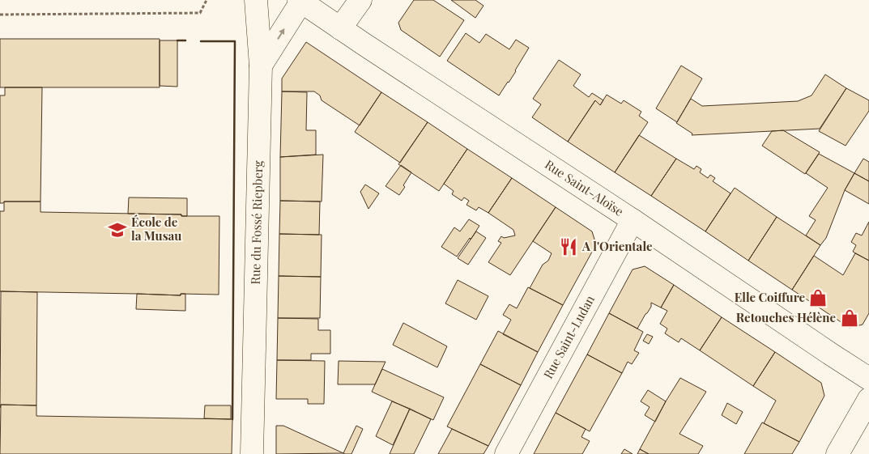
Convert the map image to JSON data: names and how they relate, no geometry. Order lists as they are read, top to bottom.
{
  "streets": {
    "street": ["Rue Saint-Aloïse", "Rue du Fossé Riepberg", "Rue Saint-Ludan"]
  },
  "crossings": [
    ["Rue Saint-Aloïse", "Rue Saint-Ludan"]
  ],
  "places": {
    "school or university": ["École de la Musau"],
    "restaurant": ["A l'Orientale"],
    "shop": ["Elle Coiffure", "Retouches Hélène"]
  }
}
